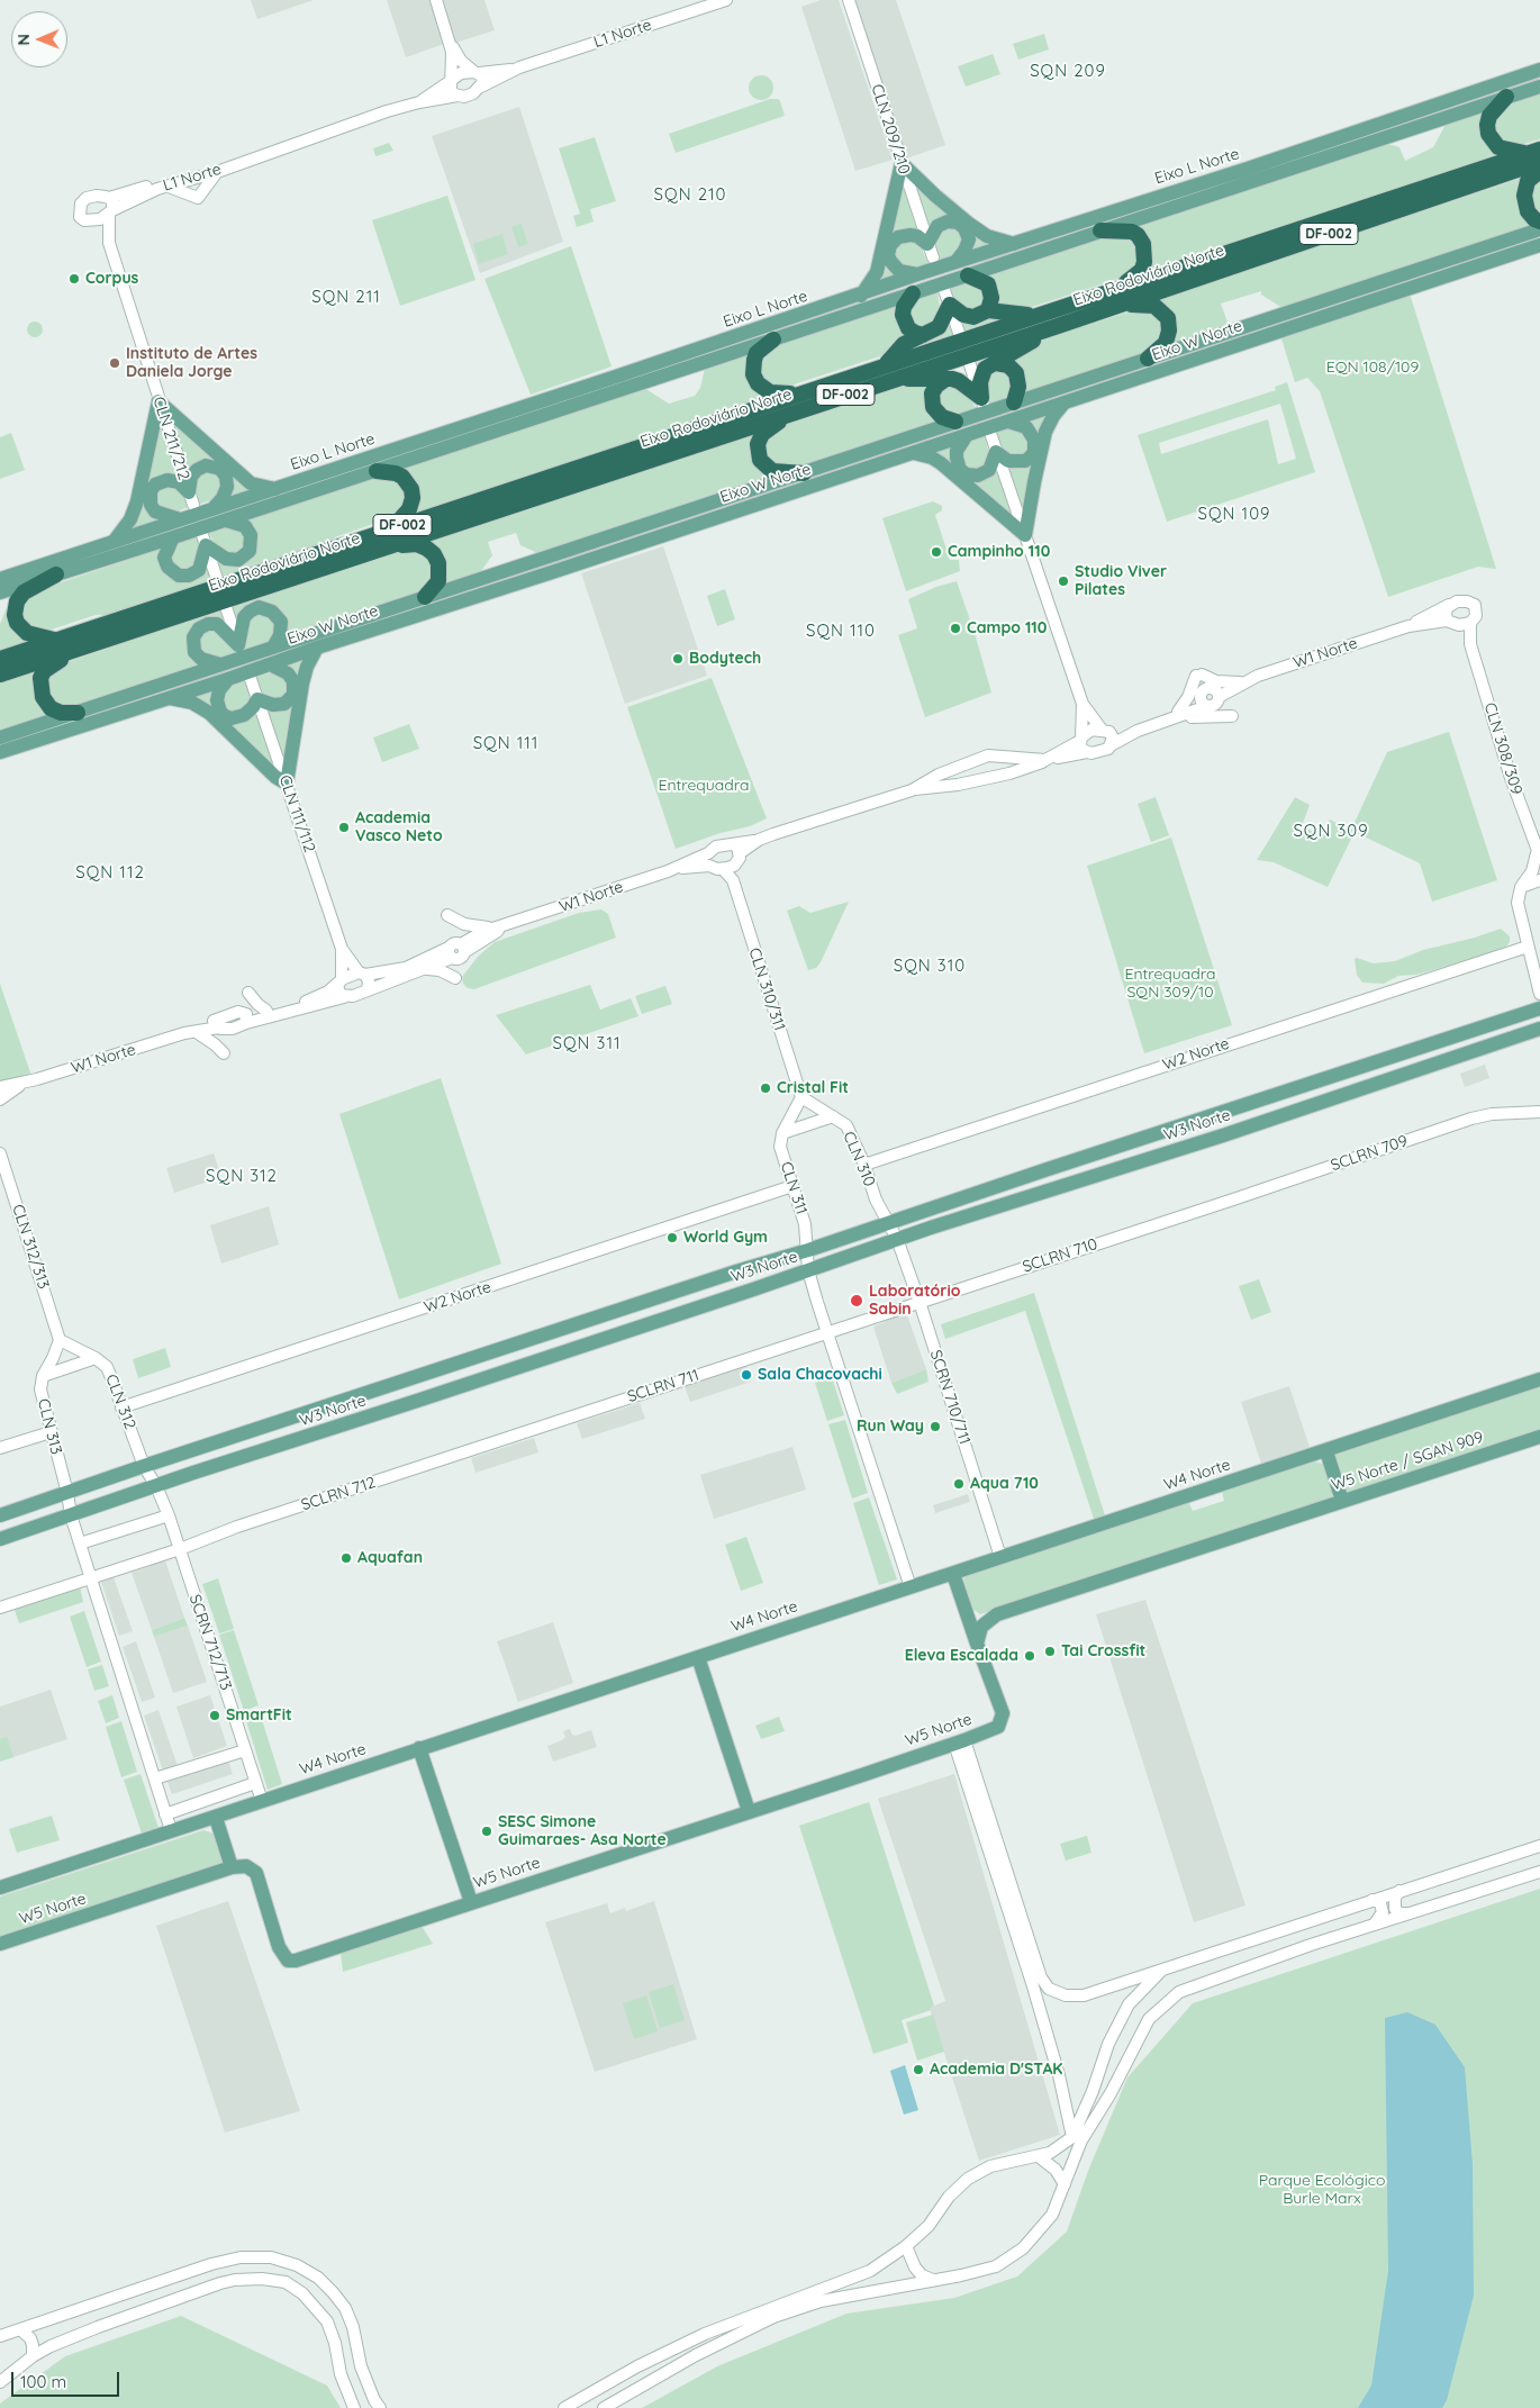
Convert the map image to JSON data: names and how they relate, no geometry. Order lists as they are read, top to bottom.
{
  "streets": {
    "highway": ["DF-002", "Eixo Rodoviário Norte"],
    "main road": [
      "Eixo L Norte",
      "Eixo W Norte",
      "W3 Norte",
      "W5 Norte / SGAN 909",
      "W4 Norte",
      "W5 Norte"
    ],
    "street": [
      "L1 Norte",
      "CLN 209/210",
      "CLN 211/212",
      "W1 Norte",
      "CLN 308/309",
      "CLN 111/112",
      "CLN 310/311",
      "W2 Norte",
      "SCLRN 709",
      "CLN 310",
      "CLN 311",
      "CLN 312/313",
      "SCLRN 710",
      "SCLRN 711",
      "SCRN 710/711",
      "CLN 312",
      "CLN 313",
      "SCLRN 712",
      "SCRN 712/713"
    ]
  },
  "crossings": [
    ["L1 Norte", "CLN 211/212"],
    ["W1 Norte", "CLN 308/309"],
    ["W1 Norte", "CLN 310/311"],
    ["CLN 310/311", "CLN 310"],
    ["W2 Norte", "CLN 310"],
    ["W2 Norte", "CLN 311"],
    ["W2 Norte", "CLN 312"],
    ["W3 Norte", "CLN 310"],
    ["W3 Norte", "CLN 311"],
    ["W3 Norte", "SCRN 710/711"],
    ["W3 Norte", "CLN 312"],
    ["W3 Norte", "CLN 313"],
    ["W3 Norte", "SCRN 712/713"],
    ["SCLRN 709", "SCLRN 710"],
    ["CLN 310", "SCRN 710/711"],
    ["CLN 312/313", "CLN 312"],
    ["CLN 312/313", "CLN 313"],
    ["SCLRN 710", "SCLRN 711"],
    ["SCLRN 710", "SCRN 710/711"],
    ["SCLRN 711", "SCLRN 712"],
    ["SCRN 710/711", "W4 Norte"],
    ["CLN 312", "CLN 313"],
    ["CLN 312", "SCRN 712/713"],
    ["W4 Norte", "SCRN 712/713"],
    ["W4 Norte", "W5 Norte"],
    ["SCLRN 712", "SCRN 712/713"]
  ],
  "districts": [
    "SQN 209",
    "SQN 210",
    "SQN 211",
    "SQN 109",
    "SQN 110",
    "SQN 111",
    "SQN 309",
    "SQN 112",
    "SQN 310",
    "SQN 311",
    "SQN 312"
  ],
  "parks": [
    "EQN 108/109",
    "Entrequadra",
    "Entrequadra SQN 309/10",
    "Parque Ecológico Burle Marx"
  ],
  "places": [
    "Corpus",
    "Instituto de Artes Daniela Jorge",
    "Campinho 110",
    "Studio Viver Pilates",
    "Campo 110",
    "Bodytech",
    "Academia Vasco Neto",
    "Cristal Fit",
    "World Gym",
    "Laboratório Sabin",
    "Sala Chacovachi",
    "Run Way",
    "Aqua 710",
    "Aquafan",
    "Tai Crossfit",
    "Eleva Escalada",
    "SmartFit",
    "SESC Simone Guimaraes- Asa Norte",
    "Academia D'STAK"
  ],
  "scale_bar": "100 m",
  "north": "left"
}
